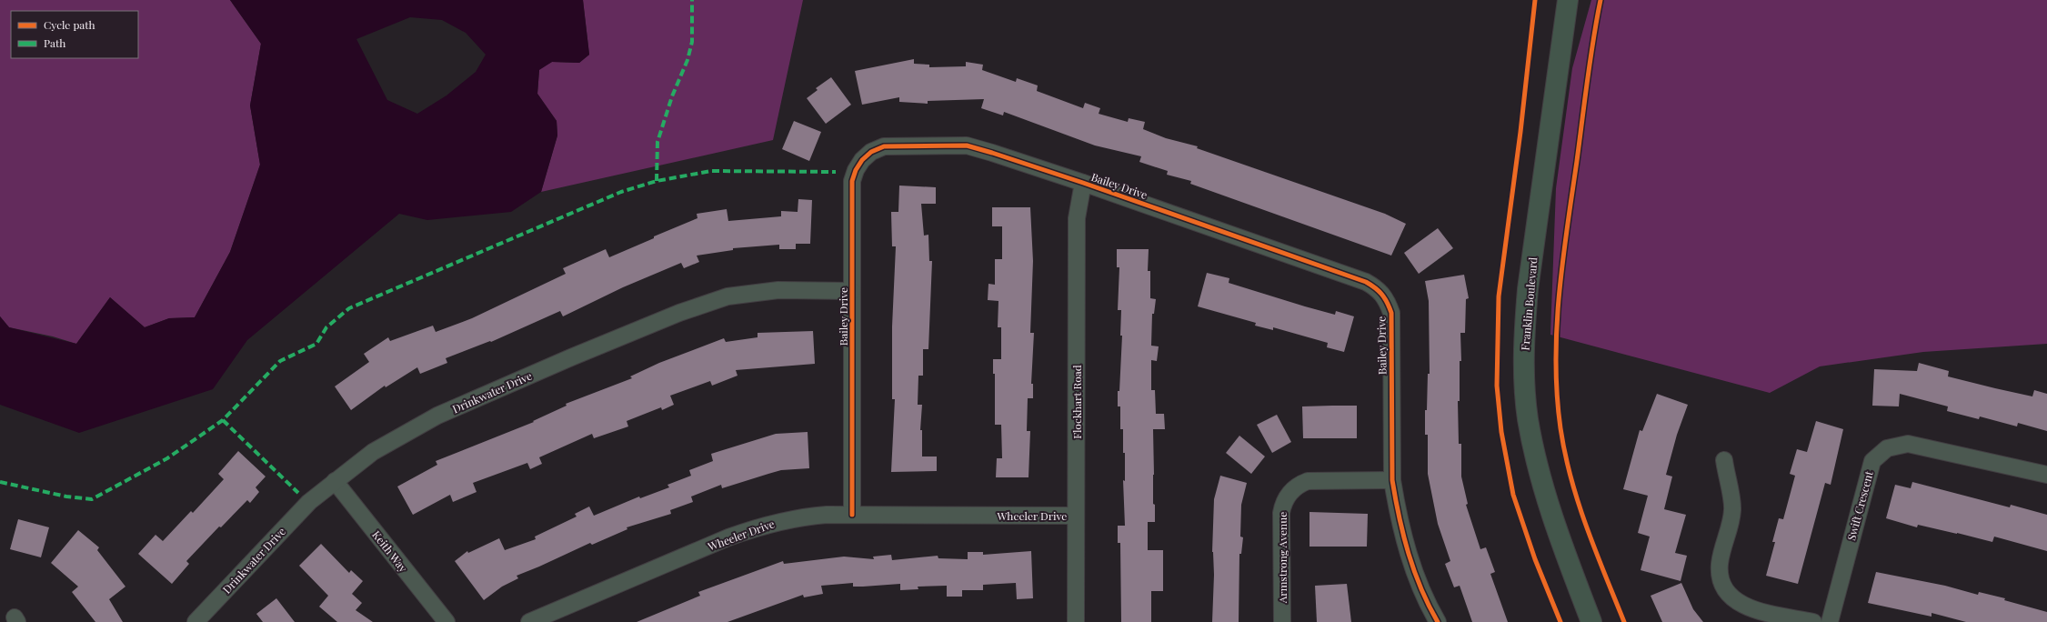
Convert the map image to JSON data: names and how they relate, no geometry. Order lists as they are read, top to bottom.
{
  "streets": {
    "main road": ["Franklin Boulevard"],
    "street": [
      "Bailey Drive",
      "Drinkwater Drive",
      "Flockhart Road",
      "Swift Crescent",
      "Wheeler Drive",
      "Keith Way",
      "Armstrong Avenue"
    ]
  },
  "crossings": [
    ["Bailey Drive", "Drinkwater Drive"],
    ["Bailey Drive", "Flockhart Road"],
    ["Bailey Drive", "Wheeler Drive"],
    ["Bailey Drive", "Armstrong Avenue"],
    ["Drinkwater Drive", "Keith Way"],
    ["Flockhart Road", "Wheeler Drive"]
  ],
  "legend": ["Cycle path", "Path"]
}
